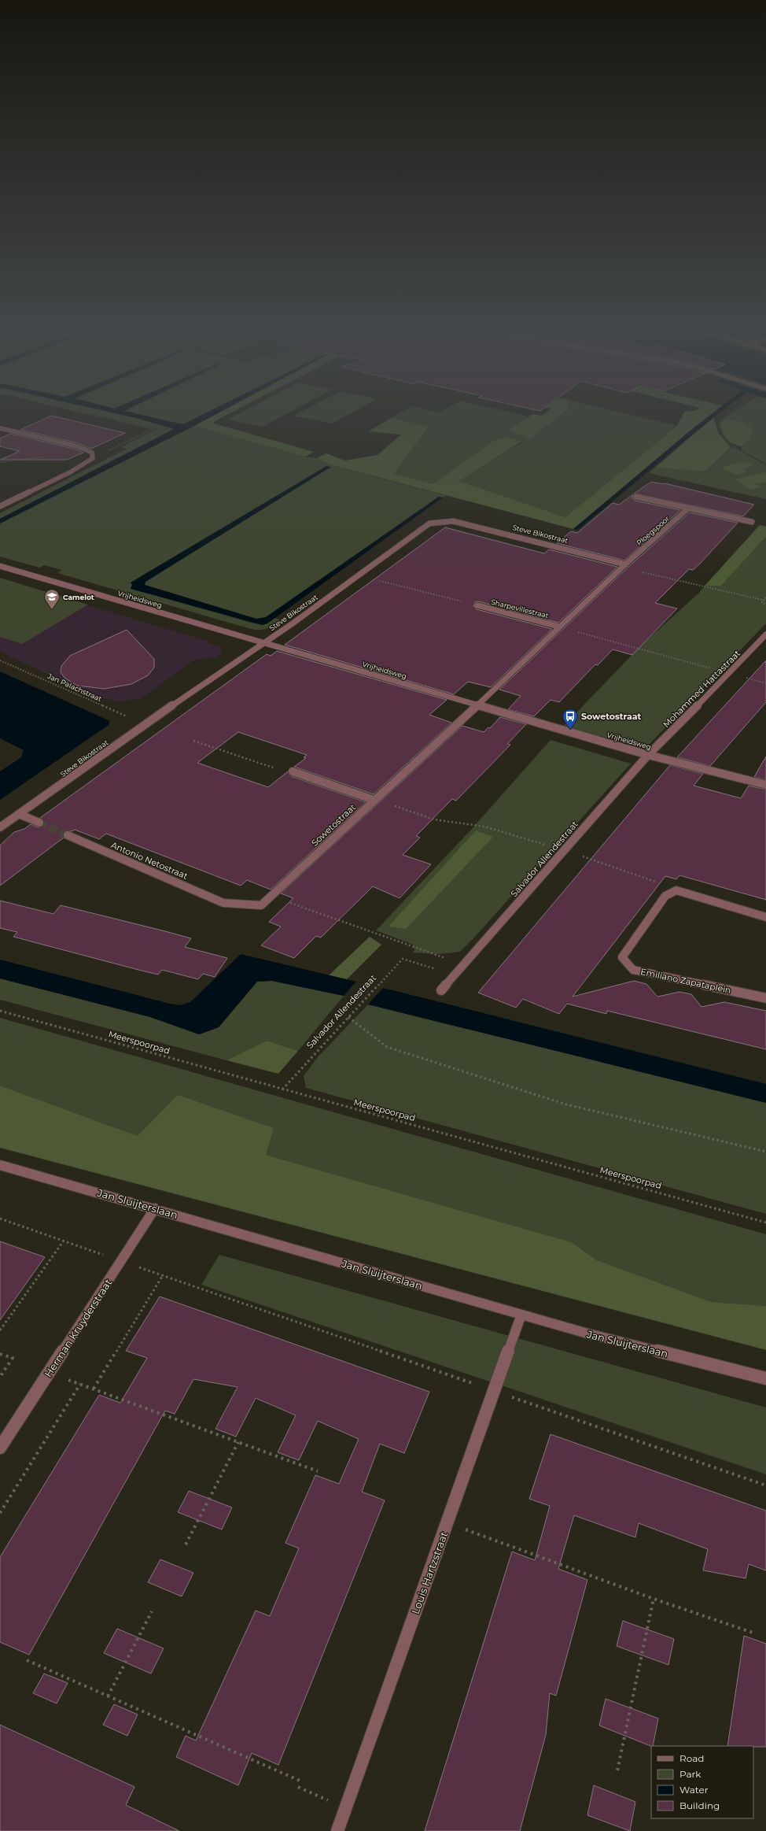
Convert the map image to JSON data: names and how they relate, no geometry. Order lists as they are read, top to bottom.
{
  "streets": {
    "street": [
      "Ploegspoor",
      "Steve Bikostraat",
      "Vrijheidsweg",
      "Sharpevillestraat",
      "Mohammed Hattastraat",
      "Sowetostraat",
      "Salvador Allendestraat",
      "Antonio Netostraat",
      "Emiliano Zapataplein",
      "Jan Sluijterslaan",
      "Herman Kruyderstraat",
      "Louis Hartzstraat"
    ],
    "path": ["Jan Palachstraat", "Meerspoorpad"]
  },
  "crossings": [
    ["Ploegspoor", "Steve Bikostraat"],
    ["Ploegspoor", "Sowetostraat"],
    ["Steve Bikostraat", "Vrijheidsweg"],
    ["Steve Bikostraat", "Jan Palachstraat"],
    ["Steve Bikostraat", "Sowetostraat"],
    ["Vrijheidsweg", "Mohammed Hattastraat"],
    ["Vrijheidsweg", "Sowetostraat"],
    ["Vrijheidsweg", "Salvador Allendestraat"],
    ["Sharpevillestraat", "Sowetostraat"],
    ["Mohammed Hattastraat", "Salvador Allendestraat"],
    ["Sowetostraat", "Antonio Netostraat"],
    ["Salvador Allendestraat", "Meerspoorpad"],
    ["Jan Sluijterslaan", "Herman Kruyderstraat"],
    ["Jan Sluijterslaan", "Louis Hartzstraat"]
  ],
  "places": {
    "school or university": ["Camelot"],
    "bus stop": ["Sowetostraat"]
  },
  "legend": [
    "Road",
    "Park",
    "Water",
    "Building"
  ]
}
